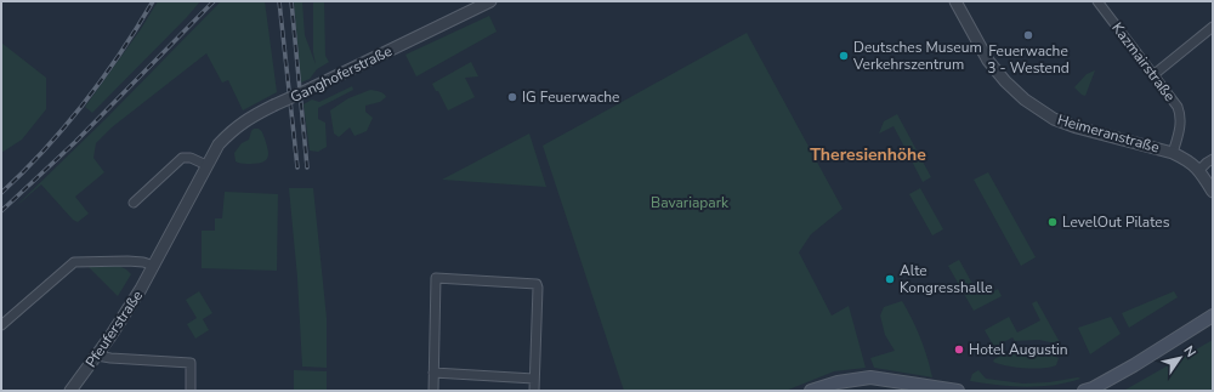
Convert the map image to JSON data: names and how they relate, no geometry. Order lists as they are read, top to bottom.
{
  "streets": {
    "street": [
      "Kazmairstraße",
      "Ganghoferstraße",
      "Heimeranstraße",
      "Pfeuferstraße"
    ]
  },
  "crossings": [
    ["Kazmairstraße", "Heimeranstraße"],
    ["Ganghoferstraße", "Pfeuferstraße"]
  ],
  "districts": ["Theresienhöhe"],
  "parks": ["Bavariapark"],
  "places": [
    "Feuerwache 3 - Westend",
    "Deutsches Museum Verkehrszentrum",
    "IG Feuerwache",
    "LevelOut Pilates",
    "Alte Kongresshalle",
    "Hotel Augustin"
  ],
  "north": "top right"
}
